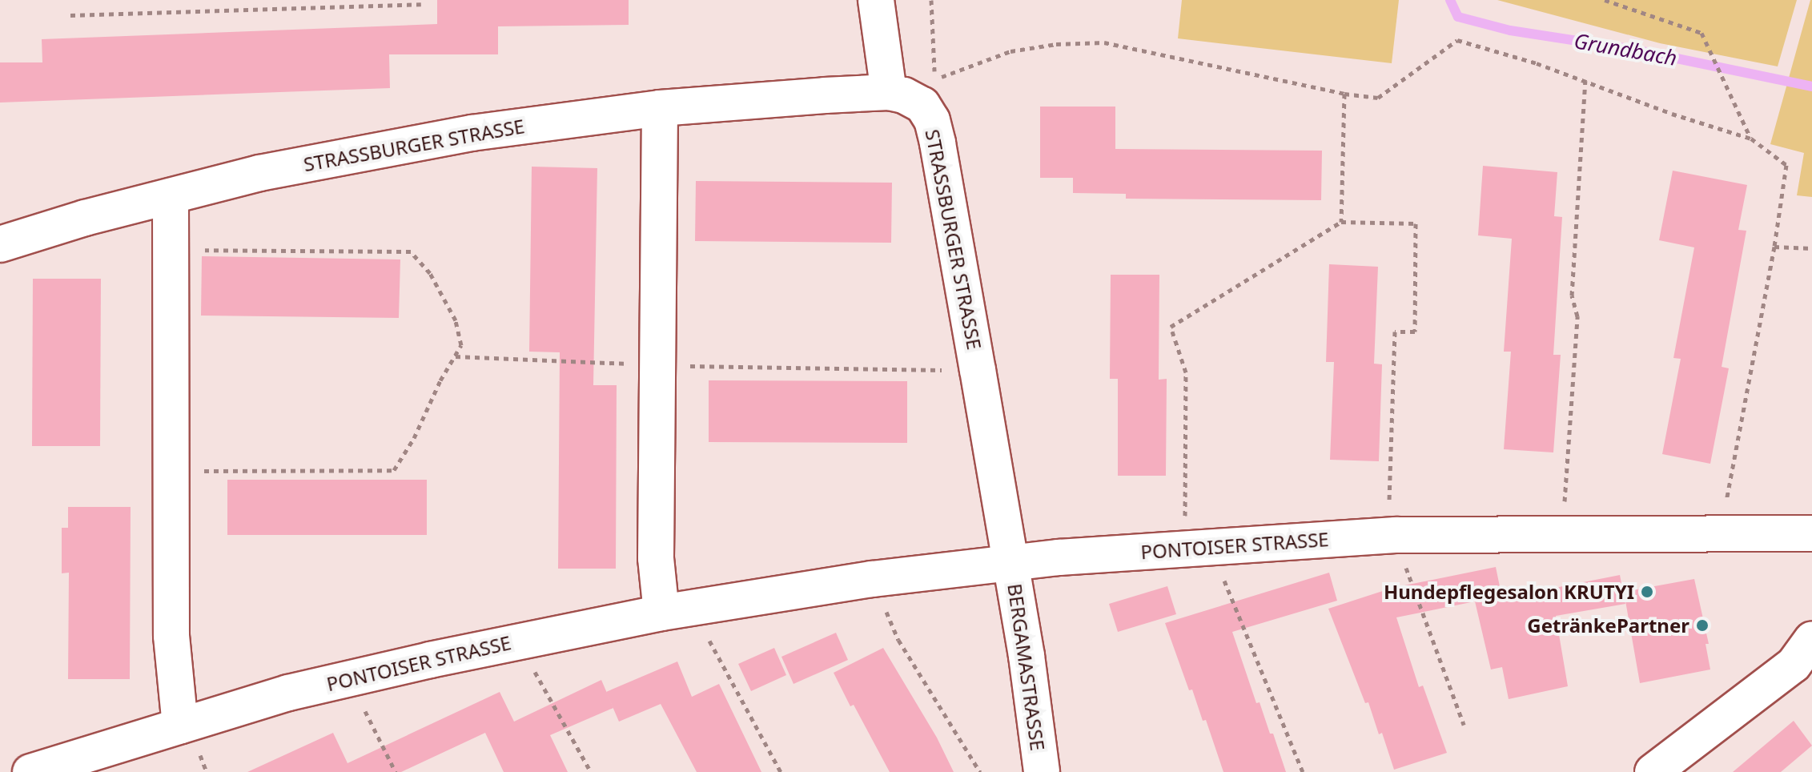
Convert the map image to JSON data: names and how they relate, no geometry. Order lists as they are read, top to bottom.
{
  "streets": {
    "street": ["STRASSBURGER STRASSE", "PONTOISER STRASSE", "BERGAMASTRASSE"]
  },
  "crossings": [
    ["STRASSBURGER STRASSE", "PONTOISER STRASSE"],
    ["STRASSBURGER STRASSE", "BERGAMASTRASSE"],
    ["PONTOISER STRASSE", "BERGAMASTRASSE"]
  ],
  "water": ["Grundbach"],
  "places": ["Hundepflegesalon KRUTYI", "GetränkePartner"]
}
